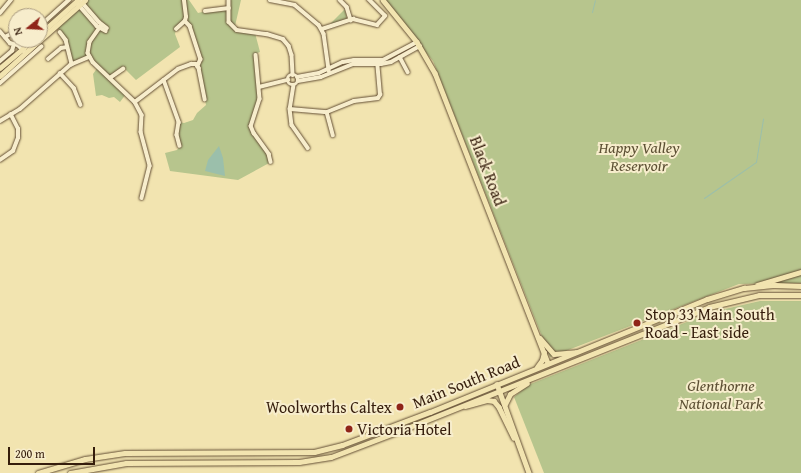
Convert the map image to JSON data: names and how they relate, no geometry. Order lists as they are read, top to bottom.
{
  "streets": {
    "highway": ["Main South Road"],
    "main road": ["Black Road"]
  },
  "crossings": [
    ["Black Road", "Main South Road"]
  ],
  "parks": ["Happy Valley Reservoir", "Glenthorne National Park"],
  "places": ["Stop 33 Main South Road - East side", "Woolworths Caltex", "Victoria Hotel"],
  "scale_bar": "200 m",
  "north": "left"
}
